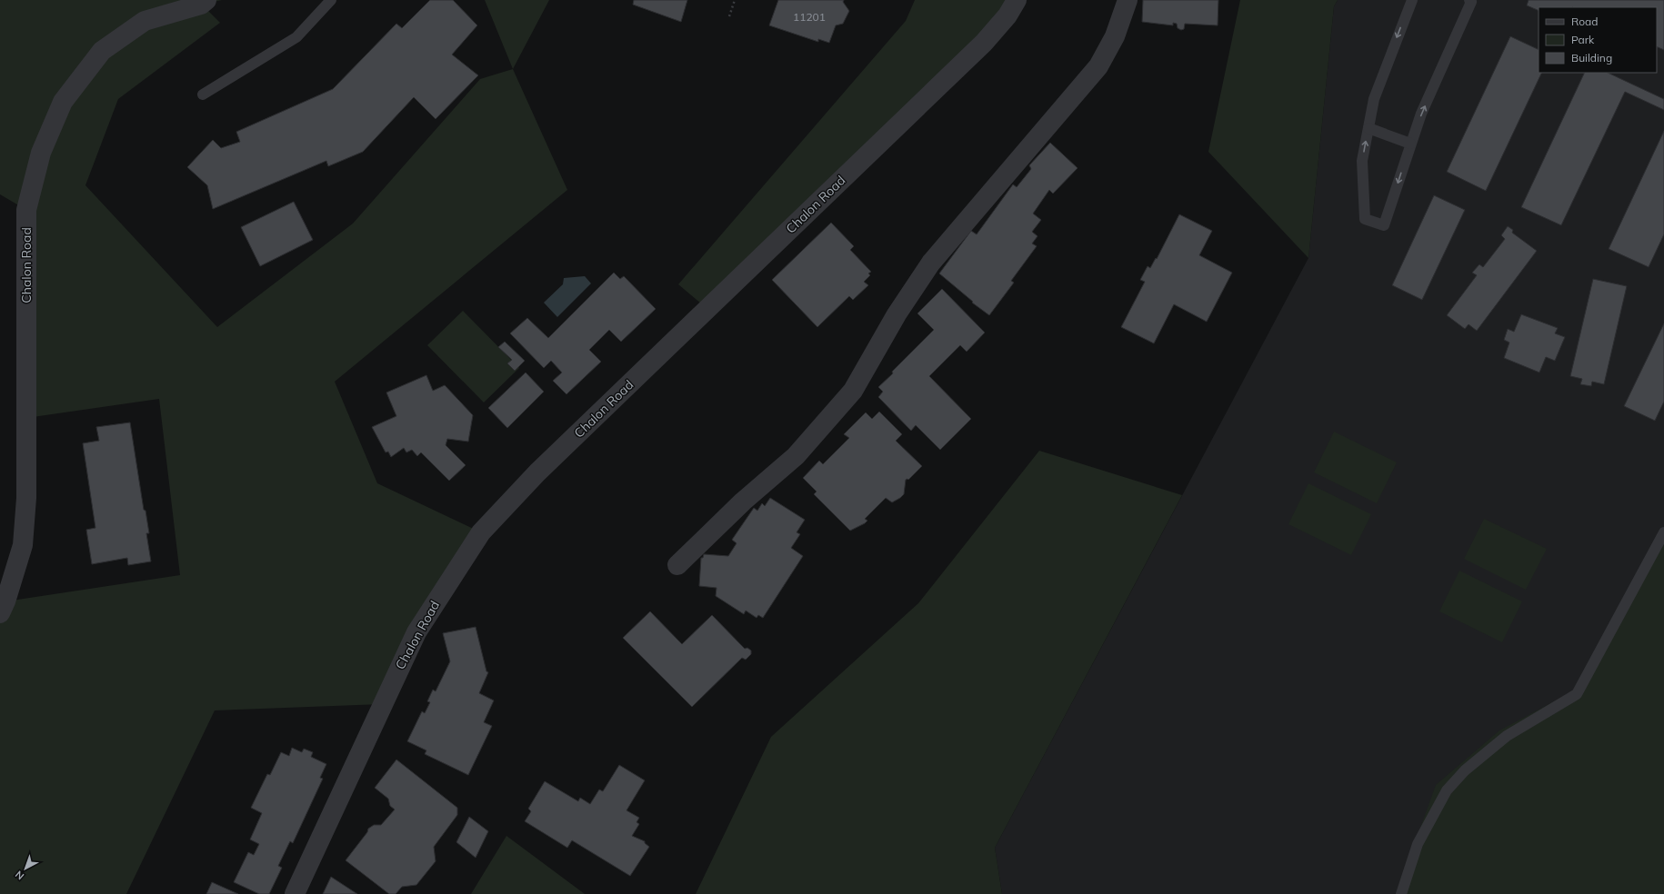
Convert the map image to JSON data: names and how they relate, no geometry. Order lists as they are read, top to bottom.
{
  "streets": {
    "street": ["Chalon Road"]
  },
  "house_numbers": ["11201"],
  "legend": ["Road", "Park", "Building"],
  "north": "bottom left"
}
